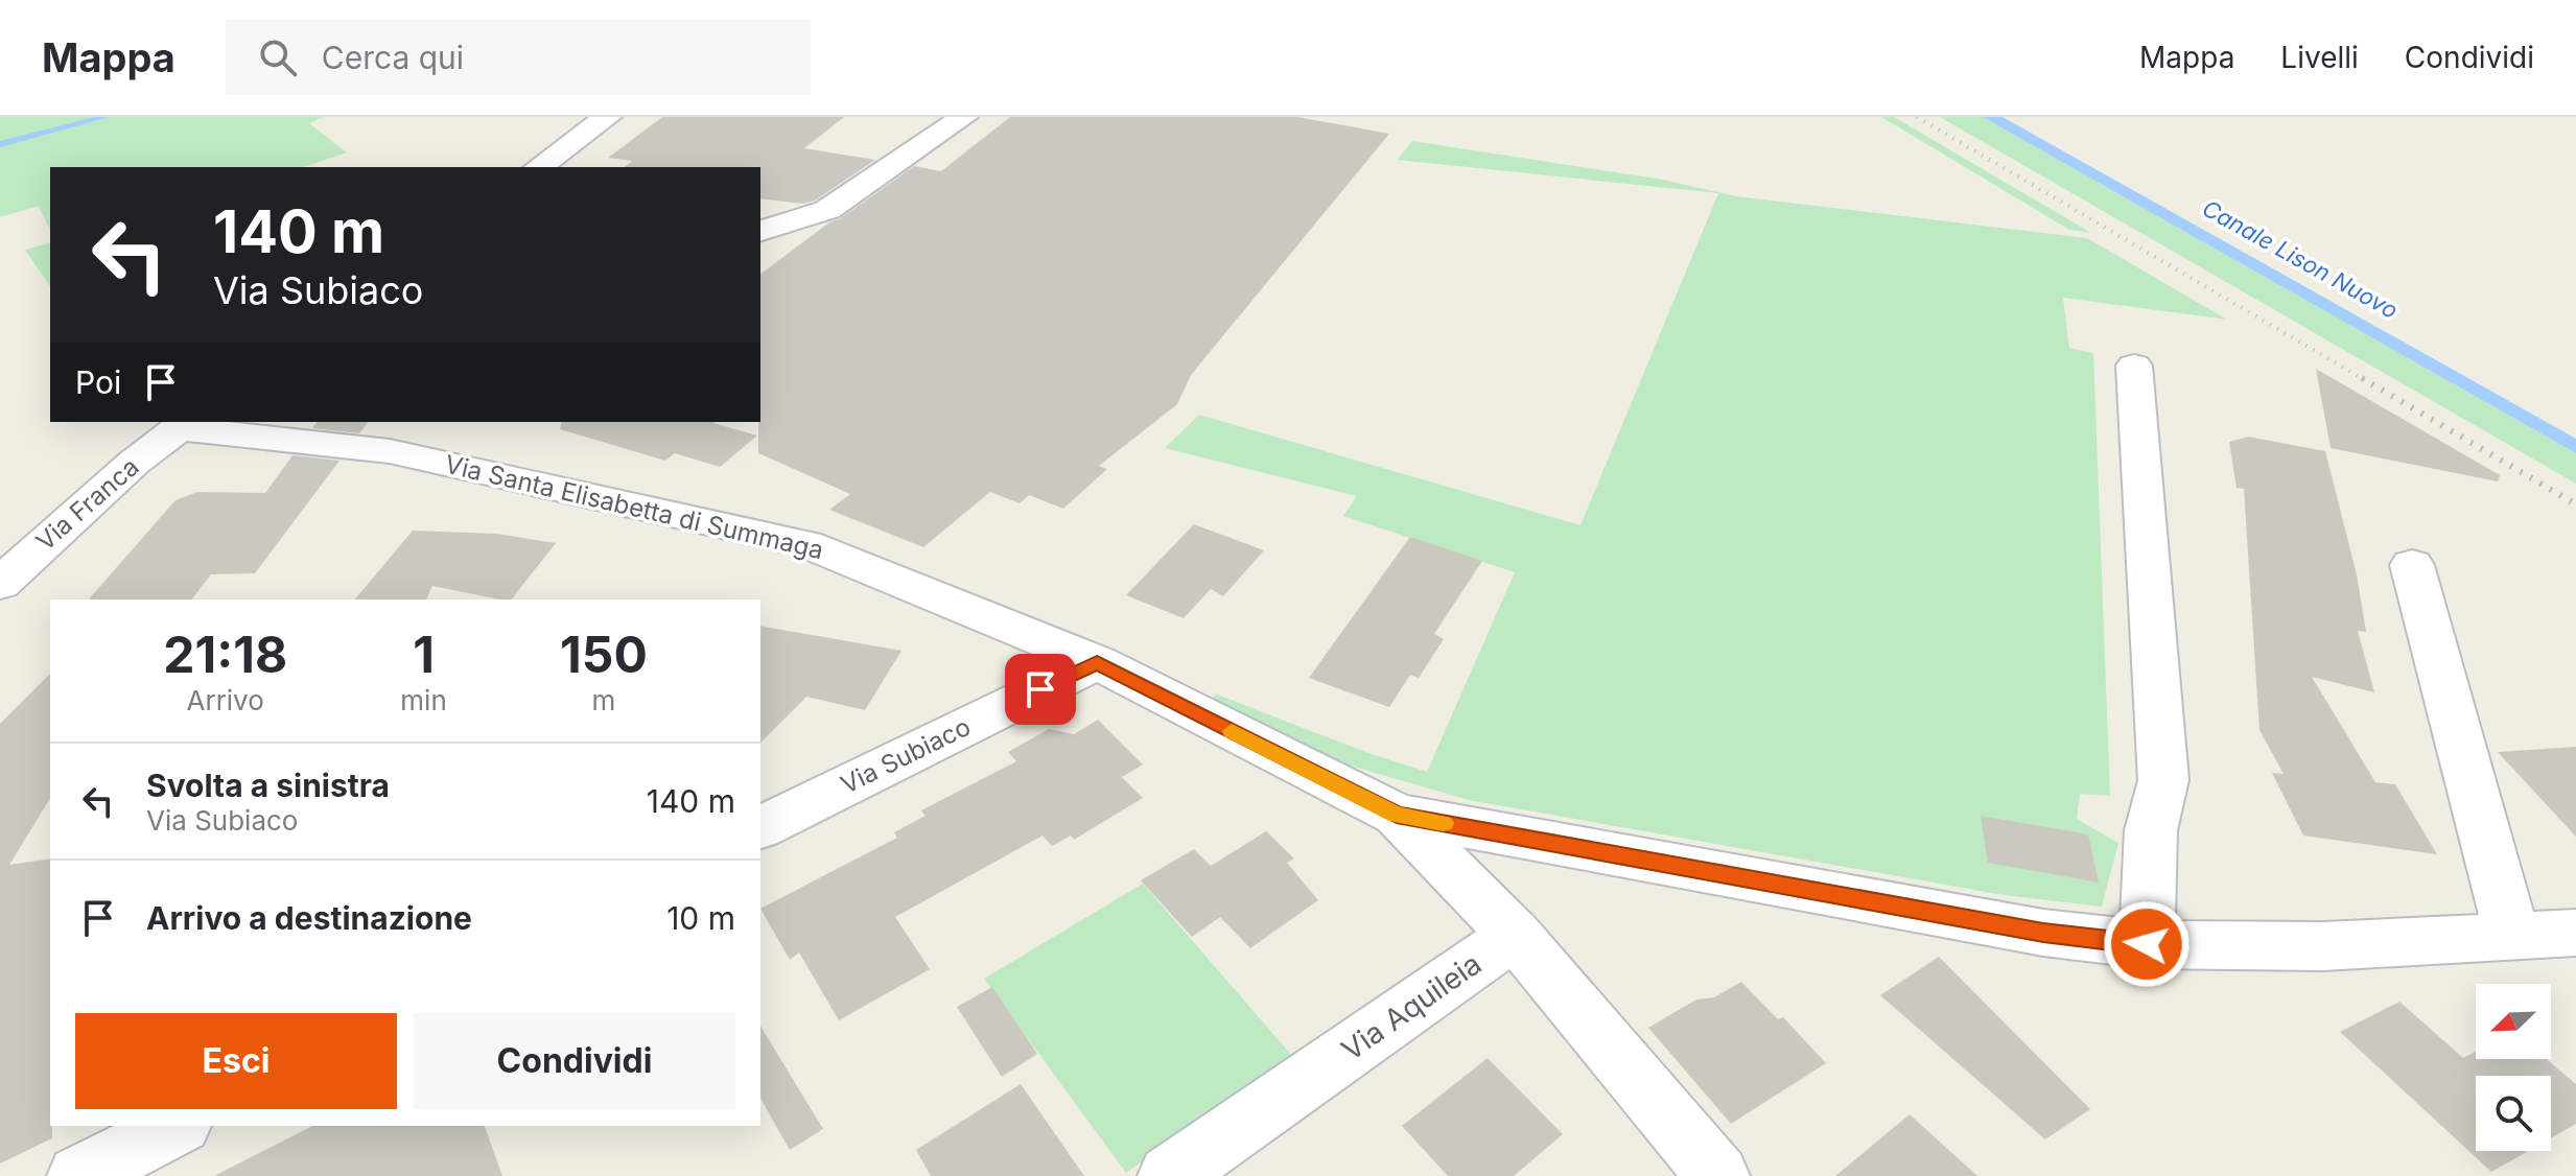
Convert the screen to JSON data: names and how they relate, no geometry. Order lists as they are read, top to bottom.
{
  "streets": {
    "street": [
      "Via Franca",
      "Via Santa Elisabetta di Summaga",
      "Via Subiaco",
      "Via Aquileia"
    ]
  },
  "crossings": [
    ["Via Franca", "Via Santa Elisabetta di Summaga"],
    ["Via Santa Elisabetta di Summaga", "Via Subiaco"]
  ],
  "water": ["Canale Lison Nuovo"],
  "north": "bottom left",
  "page": {
    "header": "Mappa",
    "search": "Cerca qui",
    "nav": ["Mappa", "Livelli", "Condividi"],
    "turn": ["140 m", "Via Subiaco"],
    "then": "Poi",
    "eta": [
      "21:18",
      "Arrivo",
      "1",
      "min",
      "150",
      "m"
    ],
    "list": [
      {
        "name": "Svolta a sinistra",
        "note": "Via Subiaco",
        "value": "140 m"
      },
      {
        "name": "Arrivo a destinazione",
        "value": "10 m"
      }
    ],
    "buttons": ["Esci", "Condividi"]
  }
}
